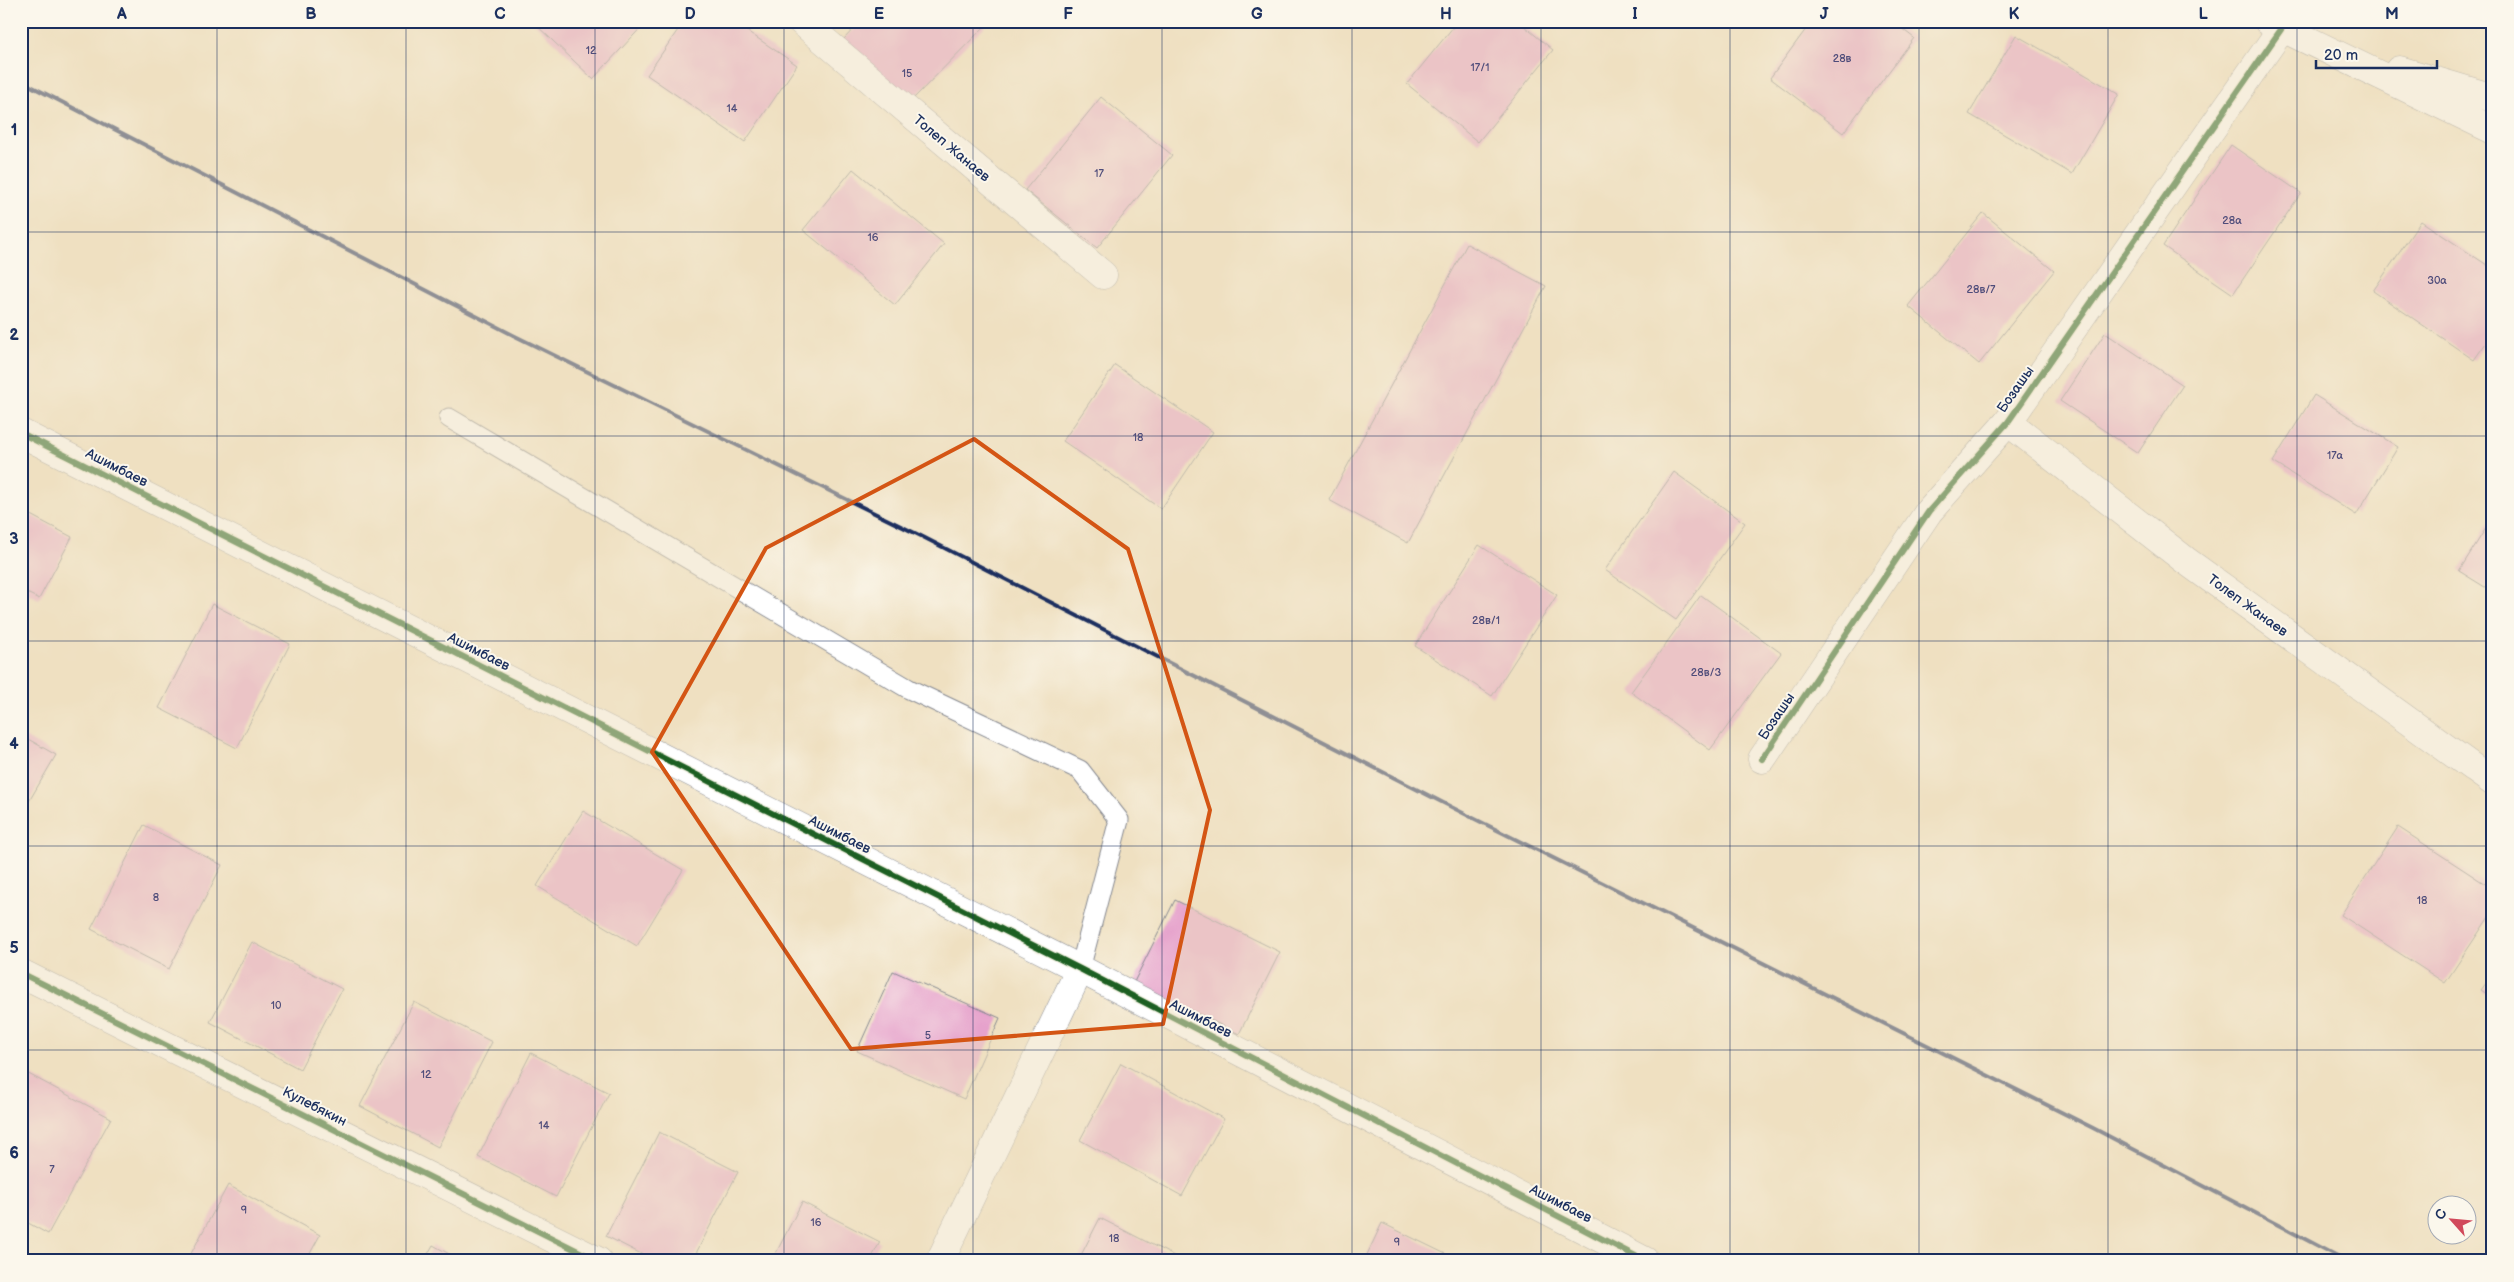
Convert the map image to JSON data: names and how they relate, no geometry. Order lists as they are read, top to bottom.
{
  "streets": {
    "street": [
      "Толеп Жанаев",
      "Бозашы",
      "Ашимбаев",
      "Кулебякин"
    ]
  },
  "crossings": [
    ["Толеп Жанаев", "Бозашы"]
  ],
  "house_numbers": [
    "12",
    "28в",
    "17/1",
    "15",
    "14",
    "17",
    "28а",
    "16",
    "30а",
    "28в/7",
    "18",
    "17а",
    "28в/1",
    "28в/3",
    "8",
    "18",
    "10",
    "5",
    "12",
    "14",
    "7",
    "9",
    "16",
    "18",
    "9"
  ],
  "scale_bar": "20 m",
  "north": "top left",
  "grid": {
    "columns": [
      "A",
      "B",
      "C",
      "D",
      "E",
      "F",
      "G",
      "H",
      "I",
      "J",
      "K",
      "L",
      "M"
    ],
    "rows": [
      "1",
      "2",
      "3",
      "4",
      "5",
      "6"
    ]
  }
}
